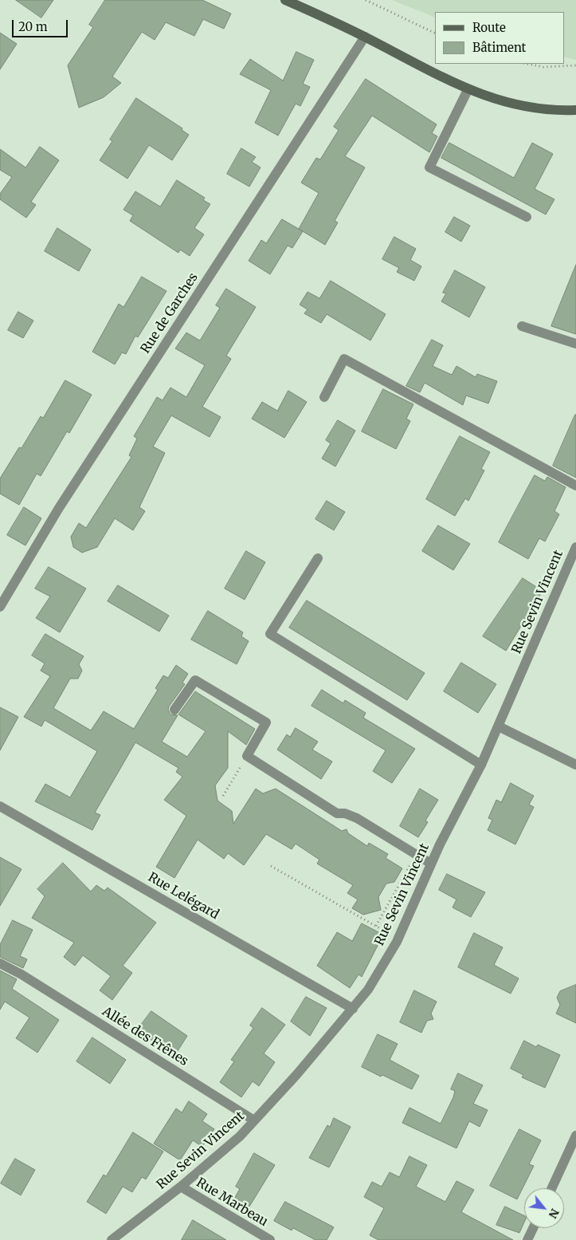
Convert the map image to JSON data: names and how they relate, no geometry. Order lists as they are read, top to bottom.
{
  "streets": {
    "street": [
      "Rue de Garches",
      "Rue Sevin Vincent",
      "Rue Lelégard",
      "Allée des Frênes",
      "Rue Marbeau"
    ]
  },
  "crossings": [
    ["Rue Sevin Vincent", "Rue Lelégard"],
    ["Rue Sevin Vincent", "Allée des Frênes"],
    ["Rue Sevin Vincent", "Rue Marbeau"]
  ],
  "legend": ["Route", "Bâtiment"],
  "scale_bar": "20 m",
  "north": "bottom right"
}
